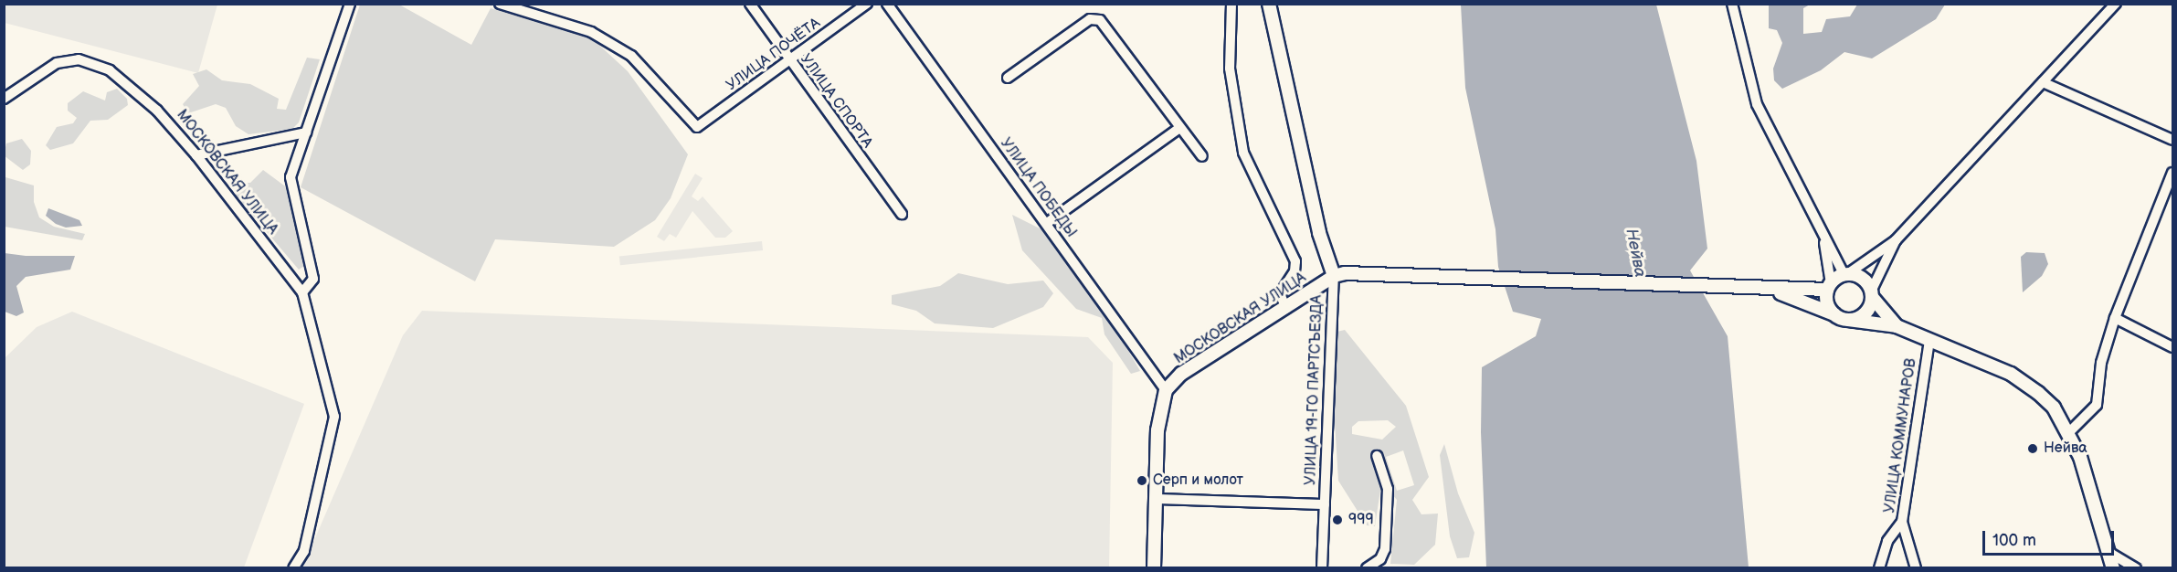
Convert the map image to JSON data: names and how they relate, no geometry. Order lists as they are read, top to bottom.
{
  "streets": {
    "main road": ["МОСКОВСКАЯ УЛИЦА"],
    "street": [
      "УЛИЦА ПОЧЁТА",
      "УЛИЦА СПОРТА",
      "УЛИЦА ПОБЕДЫ",
      "УЛИЦА 19-ГО ПАРТСЪЕЗДА",
      "УЛИЦА КОММУНАРОВ"
    ]
  },
  "crossings": [
    ["УЛИЦА ПОЧЁТА", "УЛИЦА СПОРТА"],
    ["МОСКОВСКАЯ УЛИЦА", "УЛИЦА ПОБЕДЫ"],
    ["МОСКОВСКАЯ УЛИЦА", "УЛИЦА 19-ГО ПАРТСЪЕЗДА"]
  ],
  "water": ["Нейва"],
  "places": ["Нейва", "Серп и молот", "999"],
  "scale_bar": "100 m"
}
